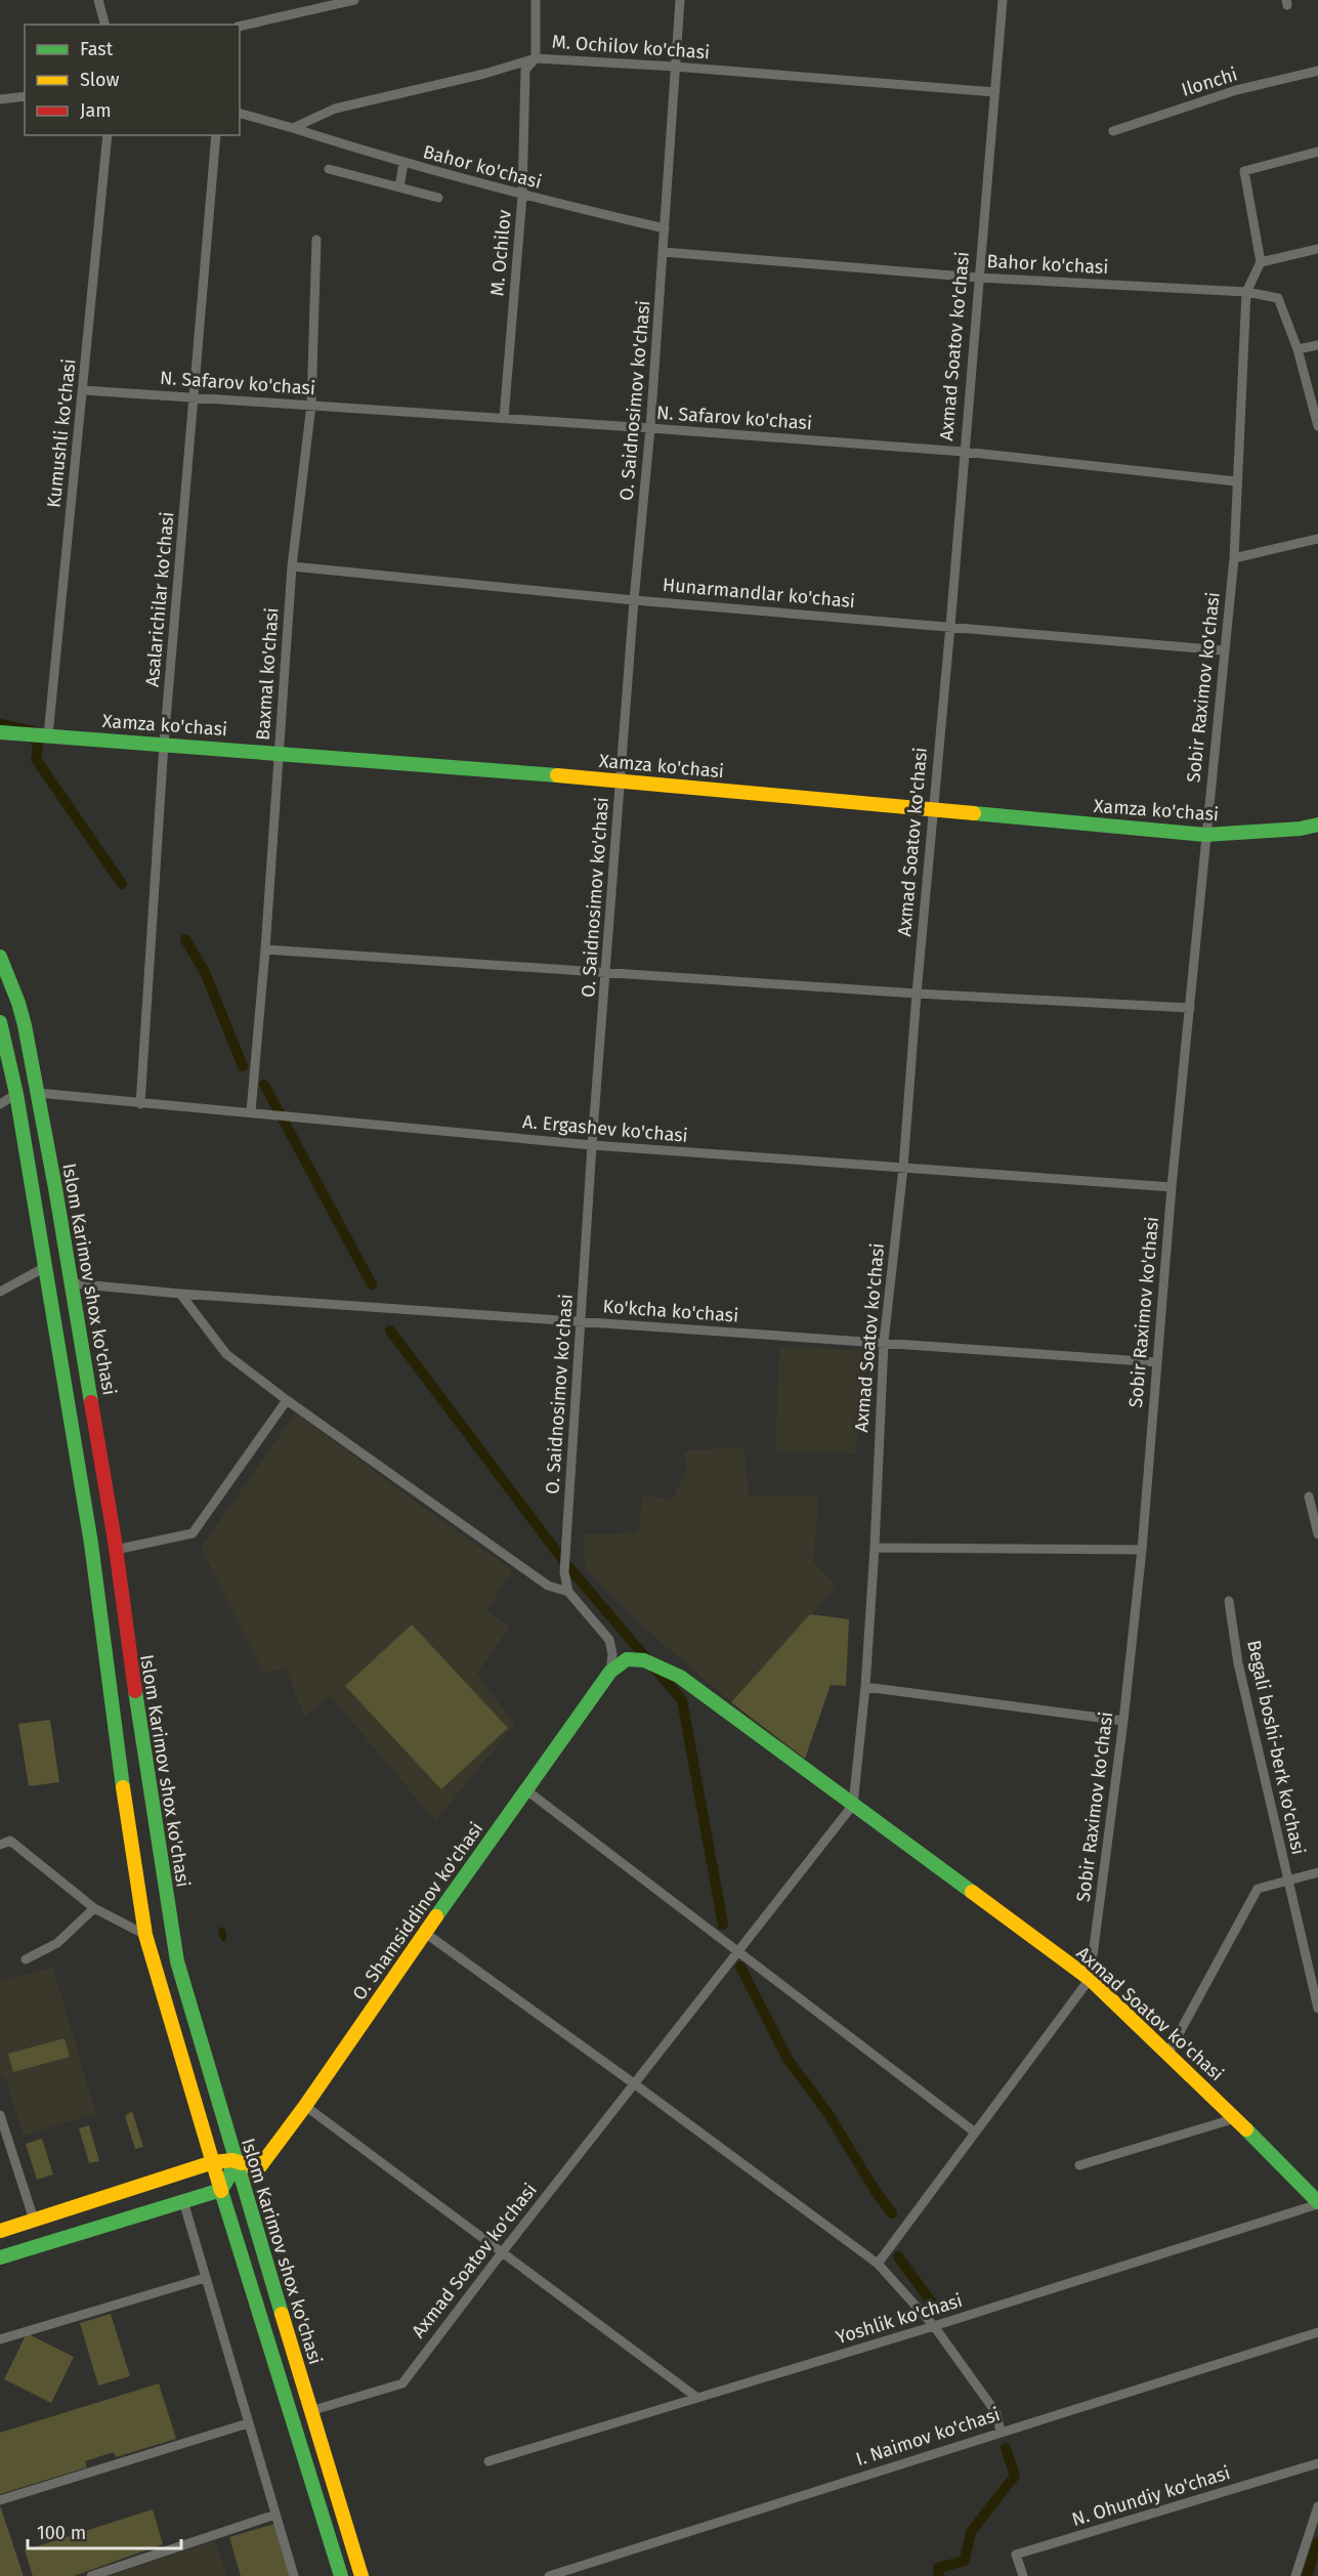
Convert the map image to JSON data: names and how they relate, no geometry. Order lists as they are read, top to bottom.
{
  "streets": {
    "main road": [
      "Axmad Soatov ko'chasi",
      "Xamza ko'chasi",
      "Islom Karimov shox ko'chasi",
      "O. Shamsiddinov ko'chasi"
    ],
    "street": [
      "M. Ochilov ko'chasi",
      "Ilonchi",
      "Bahor ko'chasi",
      "M. Ochilov",
      "N. Safarov ko'chasi",
      "O. Saidnosimov ko'chasi",
      "Kumushli ko'chasi",
      "Hunarmandlar ko'chasi",
      "Asalarichilar ko'chasi",
      "Baxmal ko'chasi",
      "Sobir Raximov ko'chasi",
      "A. Ergashev ko'chasi",
      "Ko'kcha ko'chasi",
      "Begali boshi-berk ko'chasi",
      "Yoshlik ko'chasi",
      "I. Naimov ko'chasi",
      "N. Ohundiy ko'chasi"
    ]
  },
  "crossings": [
    ["M. Ochilov ko'chasi", "Bahor ko'chasi"],
    ["M. Ochilov ko'chasi", "M. Ochilov"],
    ["M. Ochilov ko'chasi", "Axmad Soatov ko'chasi"],
    ["M. Ochilov ko'chasi", "O. Saidnosimov ko'chasi"],
    ["Bahor ko'chasi", "M. Ochilov"],
    ["Bahor ko'chasi", "Axmad Soatov ko'chasi"],
    ["Bahor ko'chasi", "O. Saidnosimov ko'chasi"],
    ["Bahor ko'chasi", "Sobir Raximov ko'chasi"],
    ["M. Ochilov", "N. Safarov ko'chasi"],
    ["Axmad Soatov ko'chasi", "N. Safarov ko'chasi"],
    ["Axmad Soatov ko'chasi", "Hunarmandlar ko'chasi"],
    ["Axmad Soatov ko'chasi", "Sobir Raximov ko'chasi"],
    ["Axmad Soatov ko'chasi", "Xamza ko'chasi"],
    ["Axmad Soatov ko'chasi", "A. Ergashev ko'chasi"],
    ["Axmad Soatov ko'chasi", "Islom Karimov shox ko'chasi"],
    ["Axmad Soatov ko'chasi", "Ko'kcha ko'chasi"],
    ["Axmad Soatov ko'chasi", "O. Shamsiddinov ko'chasi"],
    ["Axmad Soatov ko'chasi", "Yoshlik ko'chasi"],
    ["N. Safarov ko'chasi", "O. Saidnosimov ko'chasi"],
    ["N. Safarov ko'chasi", "Kumushli ko'chasi"],
    ["N. Safarov ko'chasi", "Asalarichilar ko'chasi"],
    ["N. Safarov ko'chasi", "Baxmal ko'chasi"],
    ["N. Safarov ko'chasi", "Sobir Raximov ko'chasi"],
    ["O. Saidnosimov ko'chasi", "Hunarmandlar ko'chasi"],
    ["O. Saidnosimov ko'chasi", "Xamza ko'chasi"],
    ["O. Saidnosimov ko'chasi", "A. Ergashev ko'chasi"],
    ["O. Saidnosimov ko'chasi", "Ko'kcha ko'chasi"],
    ["Kumushli ko'chasi", "Xamza ko'chasi"],
    ["Hunarmandlar ko'chasi", "Baxmal ko'chasi"],
    ["Hunarmandlar ko'chasi", "Sobir Raximov ko'chasi"],
    ["Asalarichilar ko'chasi", "Xamza ko'chasi"],
    ["Asalarichilar ko'chasi", "A. Ergashev ko'chasi"],
    ["Baxmal ko'chasi", "Xamza ko'chasi"],
    ["Baxmal ko'chasi", "A. Ergashev ko'chasi"],
    ["Sobir Raximov ko'chasi", "Xamza ko'chasi"],
    ["Sobir Raximov ko'chasi", "A. Ergashev ko'chasi"],
    ["Sobir Raximov ko'chasi", "Ko'kcha ko'chasi"],
    ["A. Ergashev ko'chasi", "Islom Karimov shox ko'chasi"],
    ["Islom Karimov shox ko'chasi", "Ko'kcha ko'chasi"],
    ["Islom Karimov shox ko'chasi", "O. Shamsiddinov ko'chasi"]
  ],
  "legend": ["Fast", "Slow", "Jam"],
  "scale_bar": "100 m"
}
